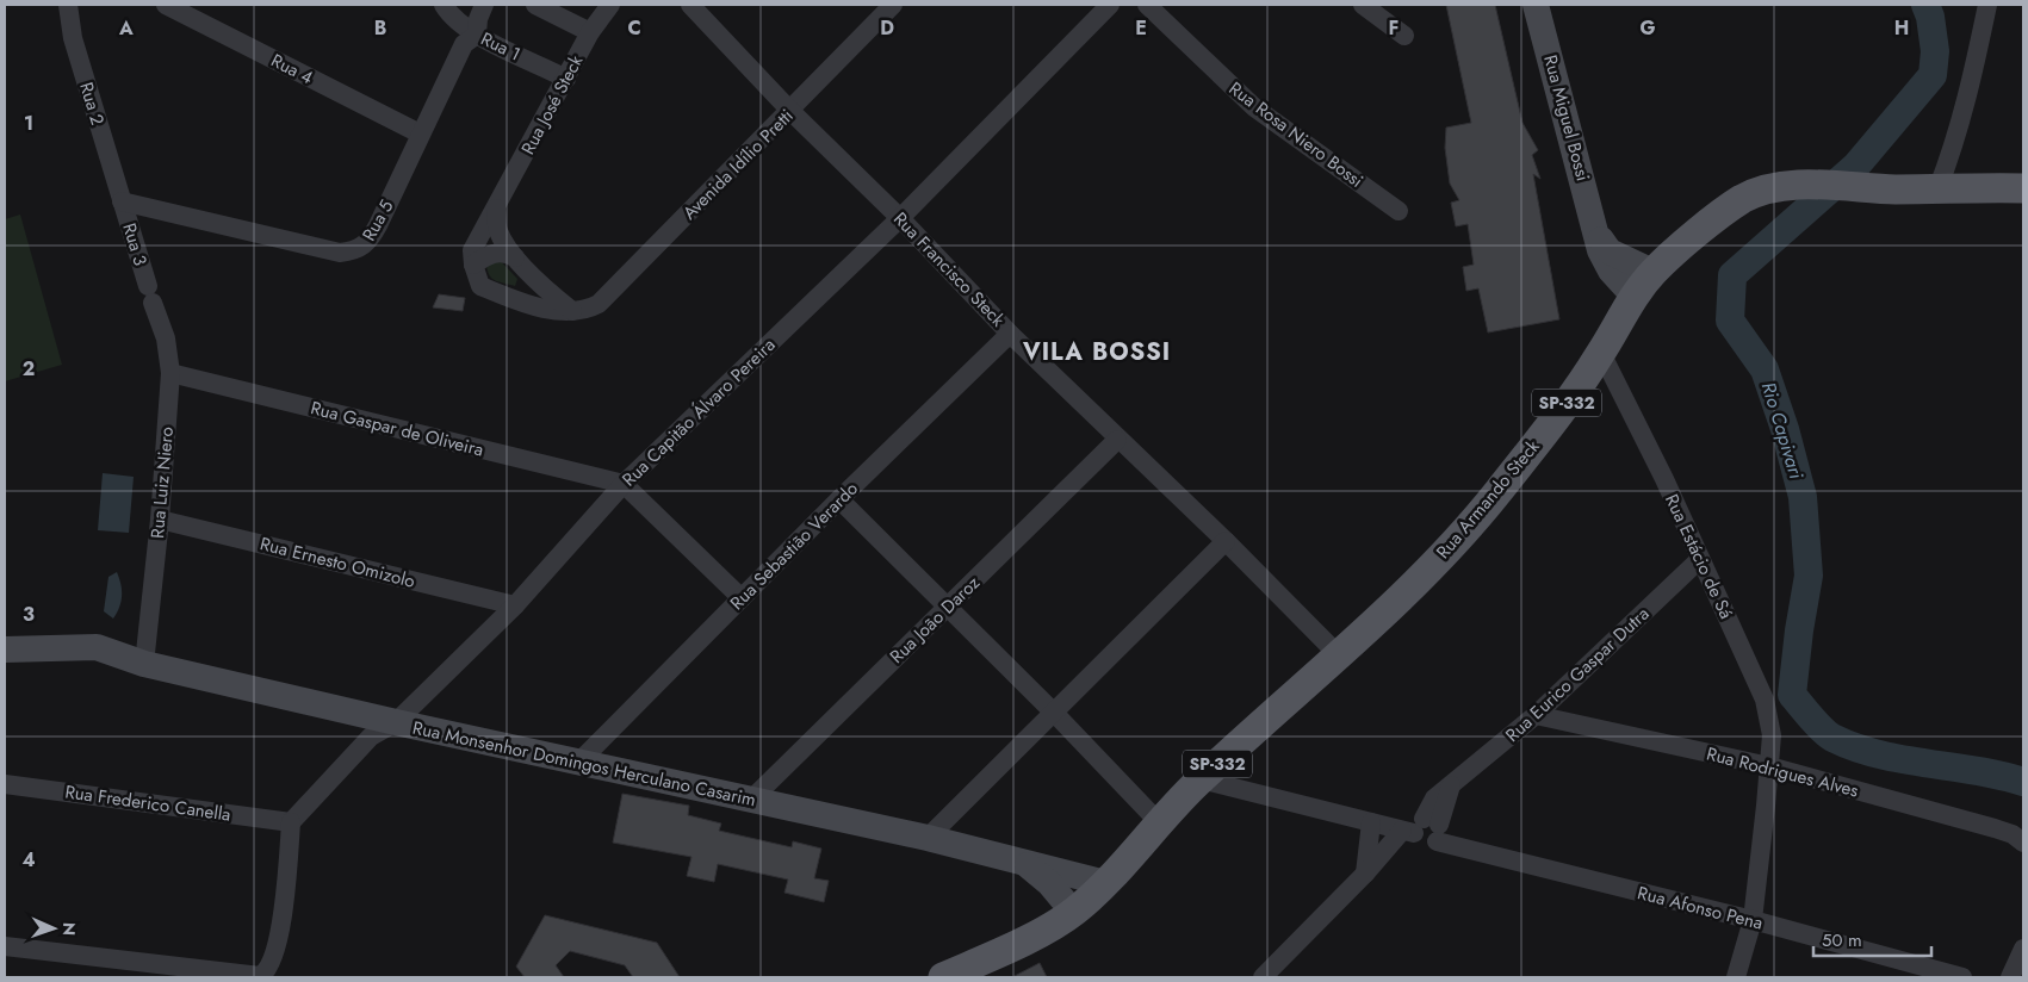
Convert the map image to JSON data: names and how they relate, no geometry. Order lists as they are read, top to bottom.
{
  "streets": {
    "main road": [
      "Rua Miguel Bossi",
      "SP-332",
      "Rua Armando Steck",
      "Rua Monsenhor Domingos Herculano Casarim"
    ],
    "street": [
      "Rua 1",
      "Rua 4",
      "Rua 2",
      "Rua José Steck",
      "Rua Rosa Niero Bossi",
      "Avenida Idílio Pretti",
      "Rua 5",
      "Rua 3",
      "Rua Francisco Steck",
      "Rua Capitão Álvaro Pereira",
      "Rua Gaspar de Oliveira",
      "Rua Luiz Niero",
      "Rua Sebastião Verardo",
      "Rua Estácio de Sá",
      "Rua Ernesto Omizolo",
      "Rua João Daroz",
      "Rua Eurico Gaspar Dutra",
      "Rua Rodrigues Alves",
      "Rua Frederico Canella",
      "Rua Afonso Pena"
    ]
  },
  "crossings": [
    ["Rua 1", "Rua José Steck"],
    ["Rua 1", "Rua 5"],
    ["Rua 4", "Rua 5"],
    ["Rua 2", "Rua 5"],
    ["Rua 2", "Rua 3"],
    ["Rua Miguel Bossi", "Rua Armando Steck"],
    ["Avenida Idílio Pretti", "Rua Francisco Steck"],
    ["Rua 5", "Rua 3"],
    ["Rua 3", "Rua Luiz Niero"],
    ["Rua Francisco Steck", "SP-332"],
    ["Rua Francisco Steck", "Rua Capitão Álvaro Pereira"],
    ["Rua Francisco Steck", "Rua Armando Steck"],
    ["Rua Francisco Steck", "Rua Sebastião Verardo"],
    ["Rua Francisco Steck", "Rua João Daroz"],
    ["SP-332", "Rua Armando Steck"],
    ["SP-332", "Rua Monsenhor Domingos Herculano Casarim"],
    ["SP-332", "Rua Afonso Pena"],
    ["Rua Capitão Álvaro Pereira", "Rua Gaspar de Oliveira"],
    ["Rua Capitão Álvaro Pereira", "Rua Ernesto Omizolo"],
    ["Rua Capitão Álvaro Pereira", "Rua Monsenhor Domingos Herculano Casarim"],
    ["Rua Capitão Álvaro Pereira", "Rua Frederico Canella"],
    ["Rua Gaspar de Oliveira", "Rua Luiz Niero"],
    ["Rua Luiz Niero", "Rua Ernesto Omizolo"],
    ["Rua Luiz Niero", "Rua Monsenhor Domingos Herculano Casarim"],
    ["Rua Armando Steck", "Rua Estácio de Sá"],
    ["Rua Sebastião Verardo", "Rua Monsenhor Domingos Herculano Casarim"],
    ["Rua Estácio de Sá", "Rua Eurico Gaspar Dutra"],
    ["Rua Estácio de Sá", "Rua Rodrigues Alves"],
    ["Rua Estácio de Sá", "Rua Afonso Pena"],
    ["Rua João Daroz", "Rua Monsenhor Domingos Herculano Casarim"],
    ["Rua Eurico Gaspar Dutra", "Rua Rodrigues Alves"],
    ["Rua Eurico Gaspar Dutra", "Rua Afonso Pena"]
  ],
  "districts": ["VILA BOSSI"],
  "water": ["Rio Capivari"],
  "scale_bar": "50 m",
  "north": "right",
  "grid": {
    "columns": [
      "A",
      "B",
      "C",
      "D",
      "E",
      "F",
      "G",
      "H"
    ],
    "rows": [
      "1",
      "2",
      "3",
      "4"
    ]
  }
}
